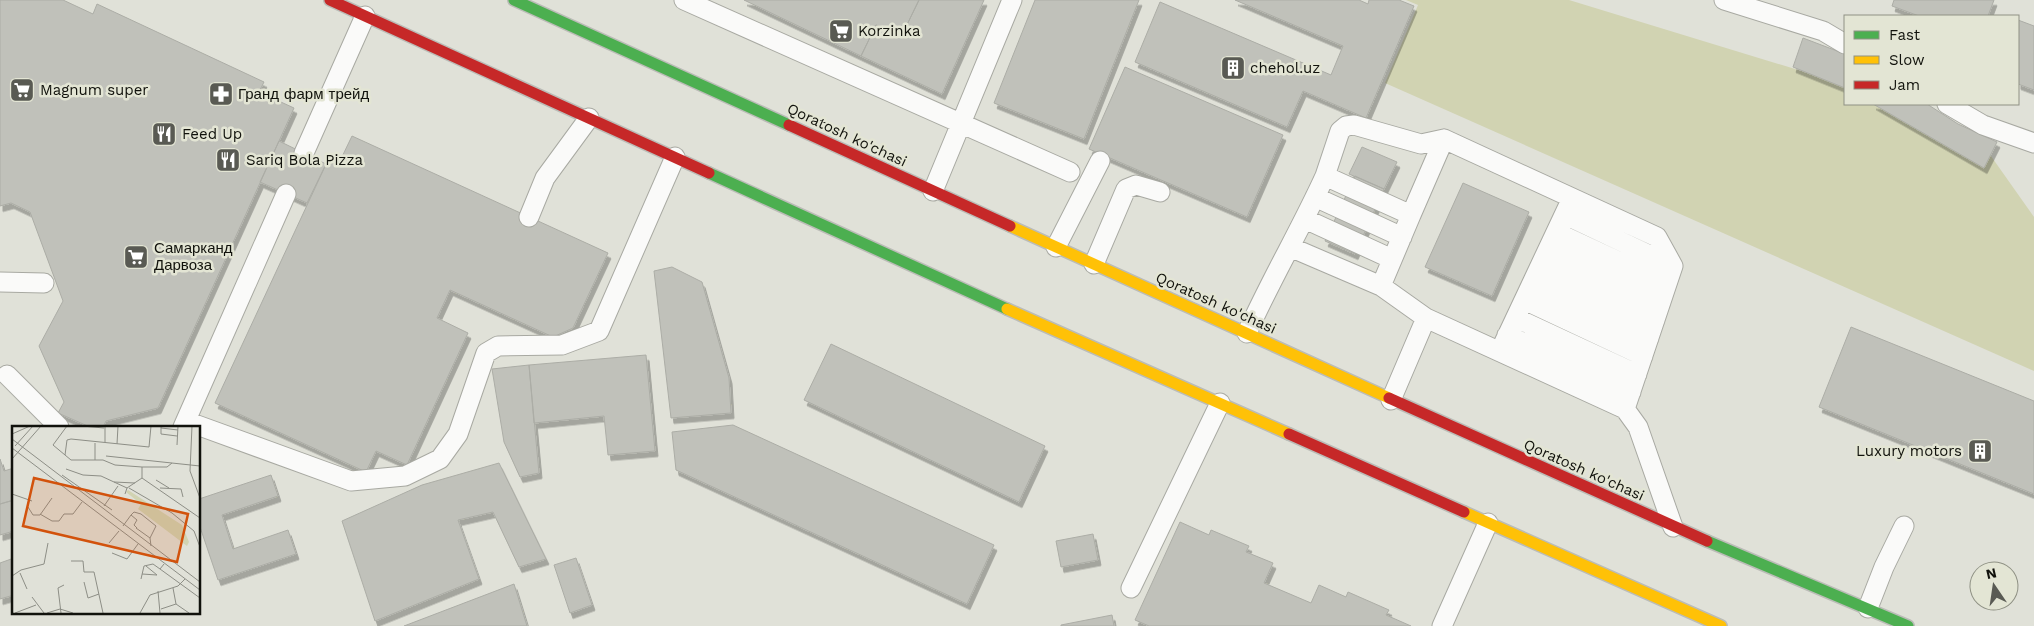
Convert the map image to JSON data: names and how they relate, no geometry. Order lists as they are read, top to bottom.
{
  "streets": {
    "main road": ["Qoratosh ko'chasi"]
  },
  "places": {
    "supermarket": ["Korzinka", "Magnum super", "Самарканд Дарвоза"],
    "building": ["chehol.uz", "Luxury motors"],
    "pharmacy": ["Гранд фарм трейд"],
    "restaurant": ["Feed Up", "Sariq Bola Pizza"]
  },
  "legend": ["Fast", "Slow", "Jam"],
  "north": "top"
}
